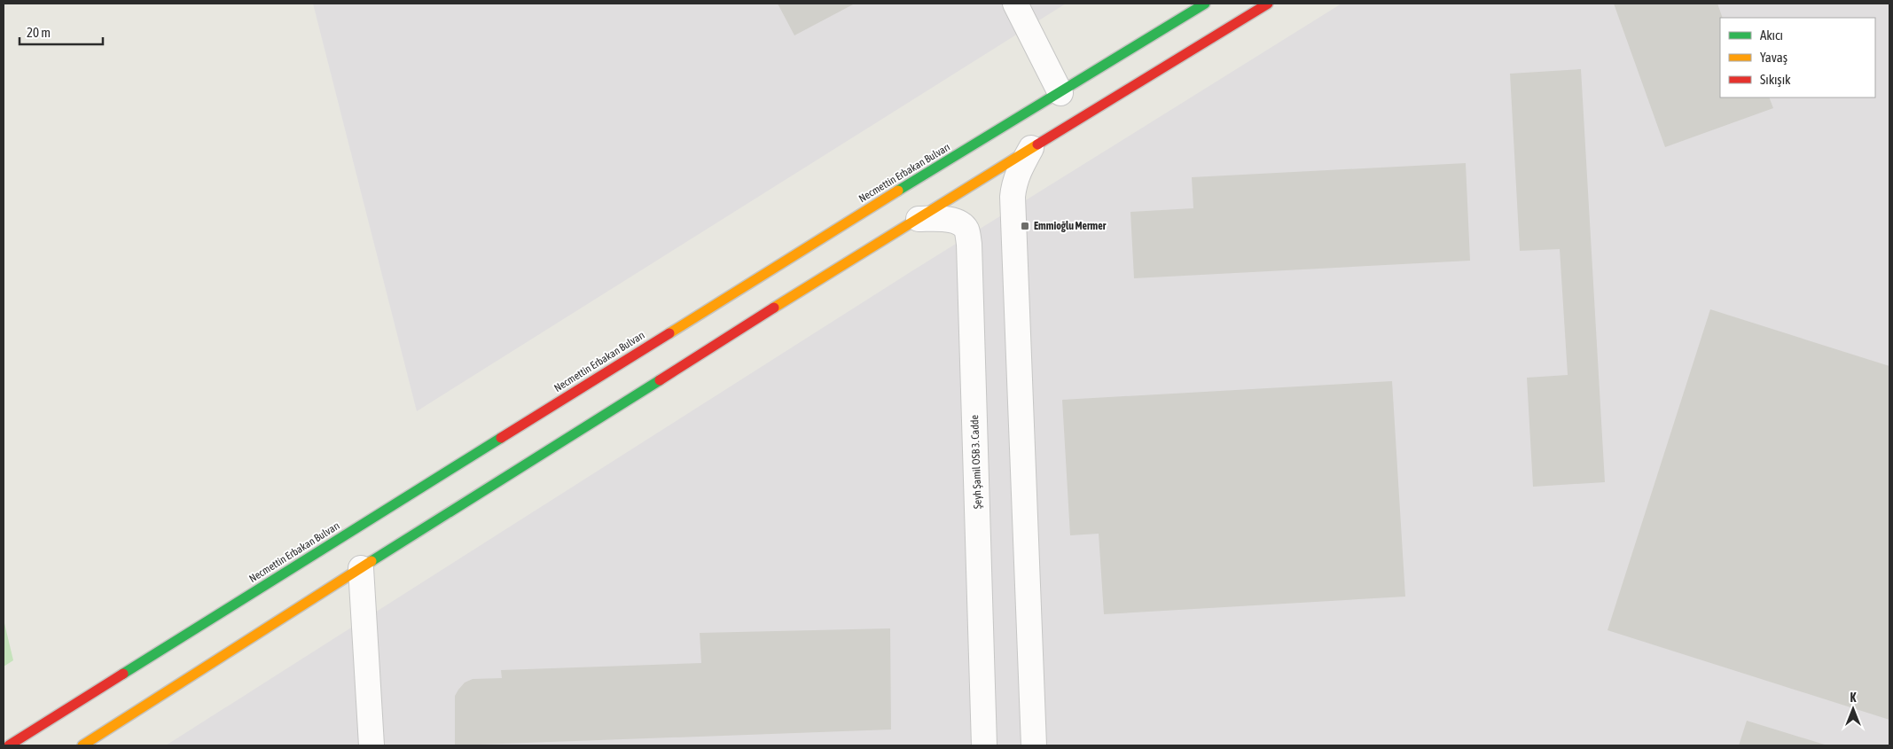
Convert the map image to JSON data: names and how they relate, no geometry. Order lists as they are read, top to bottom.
{
  "streets": {
    "main road": ["Necmettin Erbakan Bulvarı"],
    "street": ["Şeyh Şamil OSB 3. Cadde"]
  },
  "places": {
    "transit": ["Emmioğlu Mermer"]
  },
  "legend": ["Akıcı", "Yavaş", "Sıkışık"],
  "scale_bar": "20 m",
  "north": "top"
}
